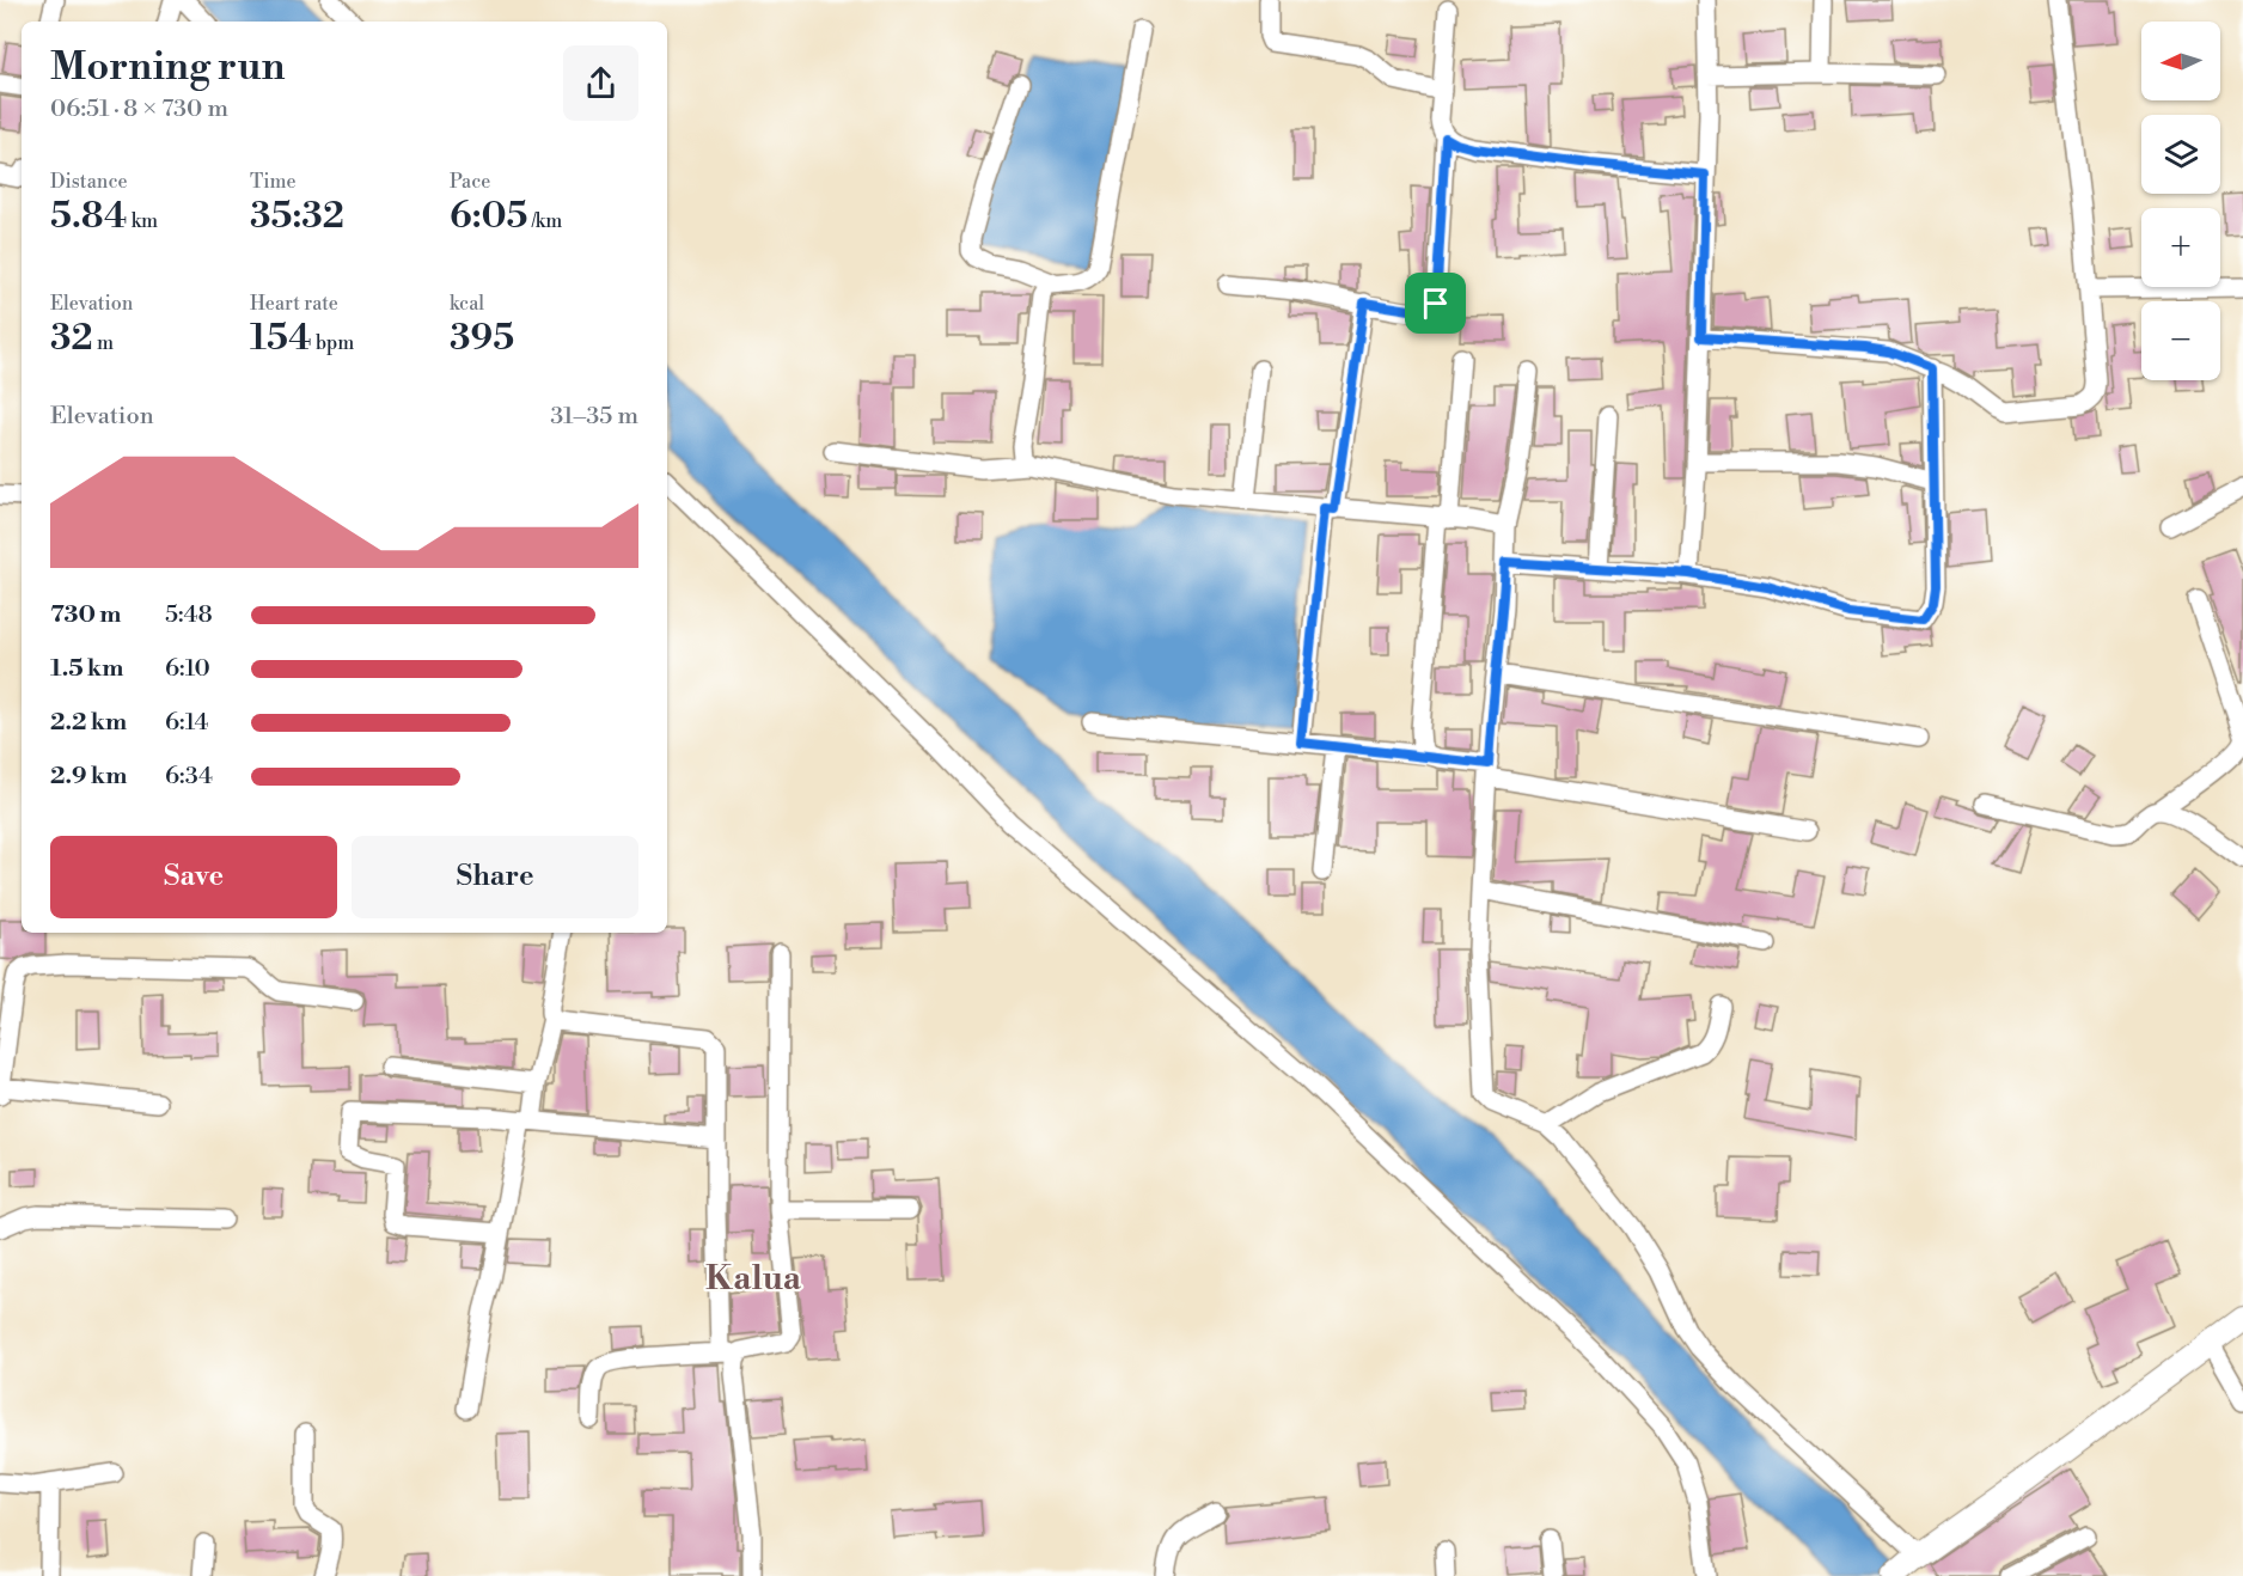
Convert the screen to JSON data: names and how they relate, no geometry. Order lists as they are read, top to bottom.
{
  "districts": ["Kalua"],
  "north": "left",
  "page": {
    "map_buttons": ["+", "−"],
    "heading": ["Morning run", "06:51 · 8 × 730 m"],
    "stats": [
      ["Distance", "5.84 km"],
      ["Time", "35:32"],
      ["Pace", "6:05 /km"],
      ["Elevation", "32 m"],
      ["Heart rate", "154 bpm"],
      ["kcal", "395"]
    ],
    "chart": ["Elevation", "31–35 m"],
    "list": [
      {
        "name": "730 m",
        "note": "5:48"
      },
      {
        "name": "1.5 km",
        "note": "6:10"
      },
      {
        "name": "2.2 km",
        "note": "6:14"
      },
      {
        "name": "2.9 km",
        "note": "6:34"
      }
    ],
    "buttons": ["Save", "Share"]
  }
}
